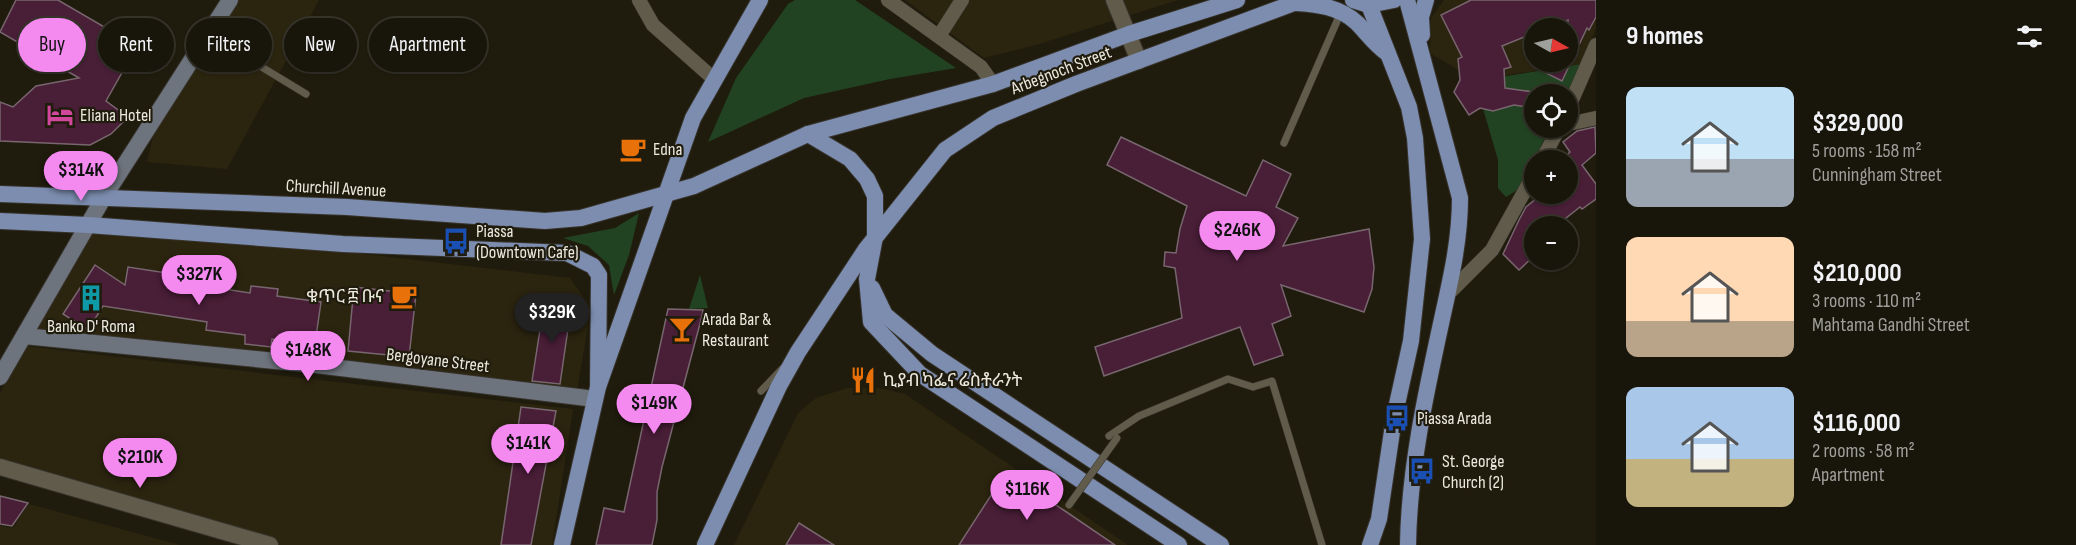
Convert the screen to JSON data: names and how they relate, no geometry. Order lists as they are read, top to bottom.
{
  "streets": {
    "main road": ["Arbegnoch Street", "Churchill Avenue", "Bergoyane Street"]
  },
  "crossings": [
    ["Arbegnoch Street", "Churchill Avenue"]
  ],
  "places": {
    "hotel": ["Eliana Hotel"],
    "cafe": ["Edna", "ቁጥር ፰ ቡና"],
    "bus stop": ["Piassa (Downtown Cafe)", "Piassa Arada", "St. George Church (2)"],
    "building": ["Banko D' Roma"],
    "bar": ["Arada Bar & Restaurant"],
    "restaurant": ["ኪያብ ካፌና ሬስቶራንት"]
  },
  "north": "right",
  "page": {
    "heading": "9 homes",
    "map_buttons": ["+", "−"],
    "chip": [
      "Buy",
      "Rent",
      "Filters",
      "New",
      "Apartment"
    ],
    "list": [
      {
        "name": "$329,000",
        "note": "5 rooms · 158 m² · Cunningham Street"
      },
      {
        "name": "$210,000",
        "note": "3 rooms · 110 m² · Mahtama Gandhi Street"
      },
      {
        "name": "$116,000",
        "note": "2 rooms · 58 m² · Apartment"
      }
    ],
    "price": [
      "$314K",
      "$246K",
      "$327K",
      "$329K",
      "$148K",
      "$149K",
      "$141K",
      "$210K",
      "$116K"
    ]
  }
}
